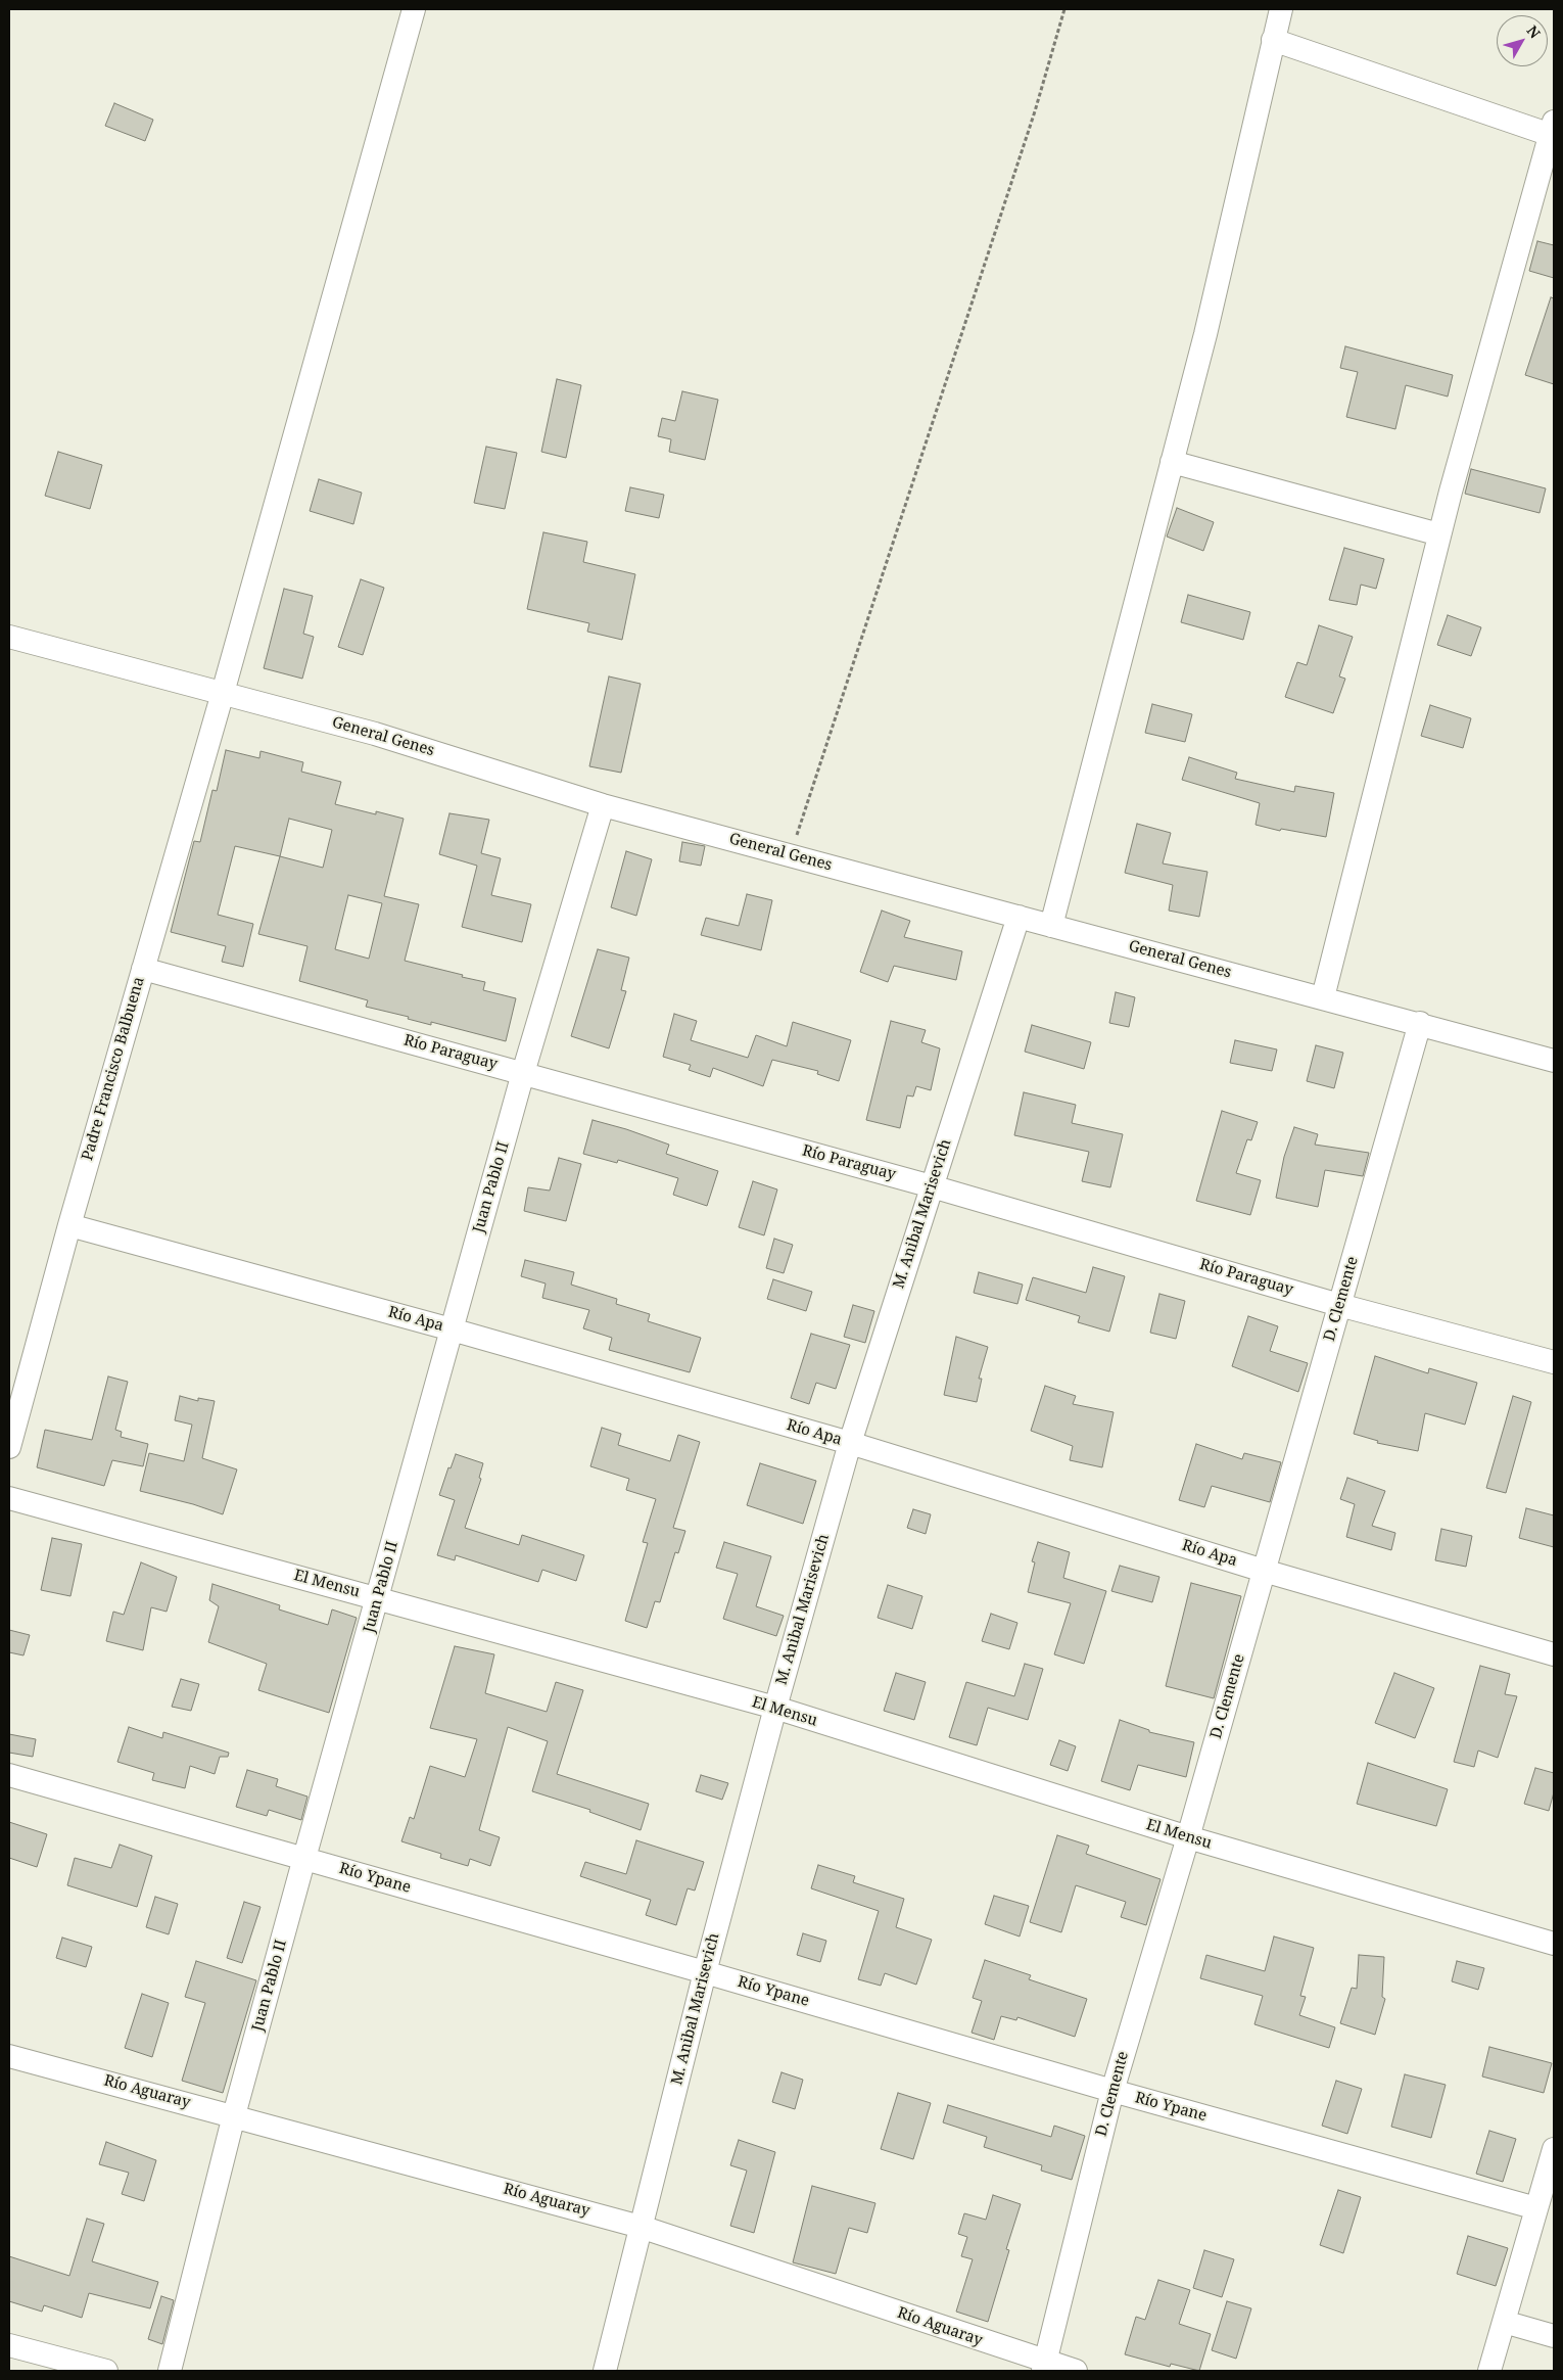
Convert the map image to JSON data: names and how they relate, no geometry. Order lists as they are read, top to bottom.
{
  "streets": {
    "street": [
      "General Genes",
      "Río Paraguay",
      "Padre Francisco Balbuena",
      "Juan Pablo II",
      "M. Anibal Marisevich",
      "D. Clemente",
      "Río Apa",
      "El Mensu",
      "Río Ypane",
      "Río Aguaray"
    ]
  },
  "crossings": [
    ["General Genes", "Padre Francisco Balbuena"],
    ["General Genes", "Juan Pablo II"],
    ["General Genes", "M. Anibal Marisevich"],
    ["General Genes", "D. Clemente"],
    ["Río Paraguay", "Padre Francisco Balbuena"],
    ["Río Paraguay", "Juan Pablo II"],
    ["Río Paraguay", "M. Anibal Marisevich"],
    ["Río Paraguay", "D. Clemente"],
    ["Padre Francisco Balbuena", "Río Apa"],
    ["Juan Pablo II", "Río Apa"],
    ["Juan Pablo II", "El Mensu"],
    ["Juan Pablo II", "Río Ypane"],
    ["Juan Pablo II", "Río Aguaray"],
    ["M. Anibal Marisevich", "Río Apa"],
    ["M. Anibal Marisevich", "El Mensu"],
    ["M. Anibal Marisevich", "Río Ypane"],
    ["M. Anibal Marisevich", "Río Aguaray"],
    ["D. Clemente", "Río Apa"],
    ["D. Clemente", "El Mensu"],
    ["D. Clemente", "Río Ypane"],
    ["D. Clemente", "Río Aguaray"]
  ],
  "north": "top right"
}
